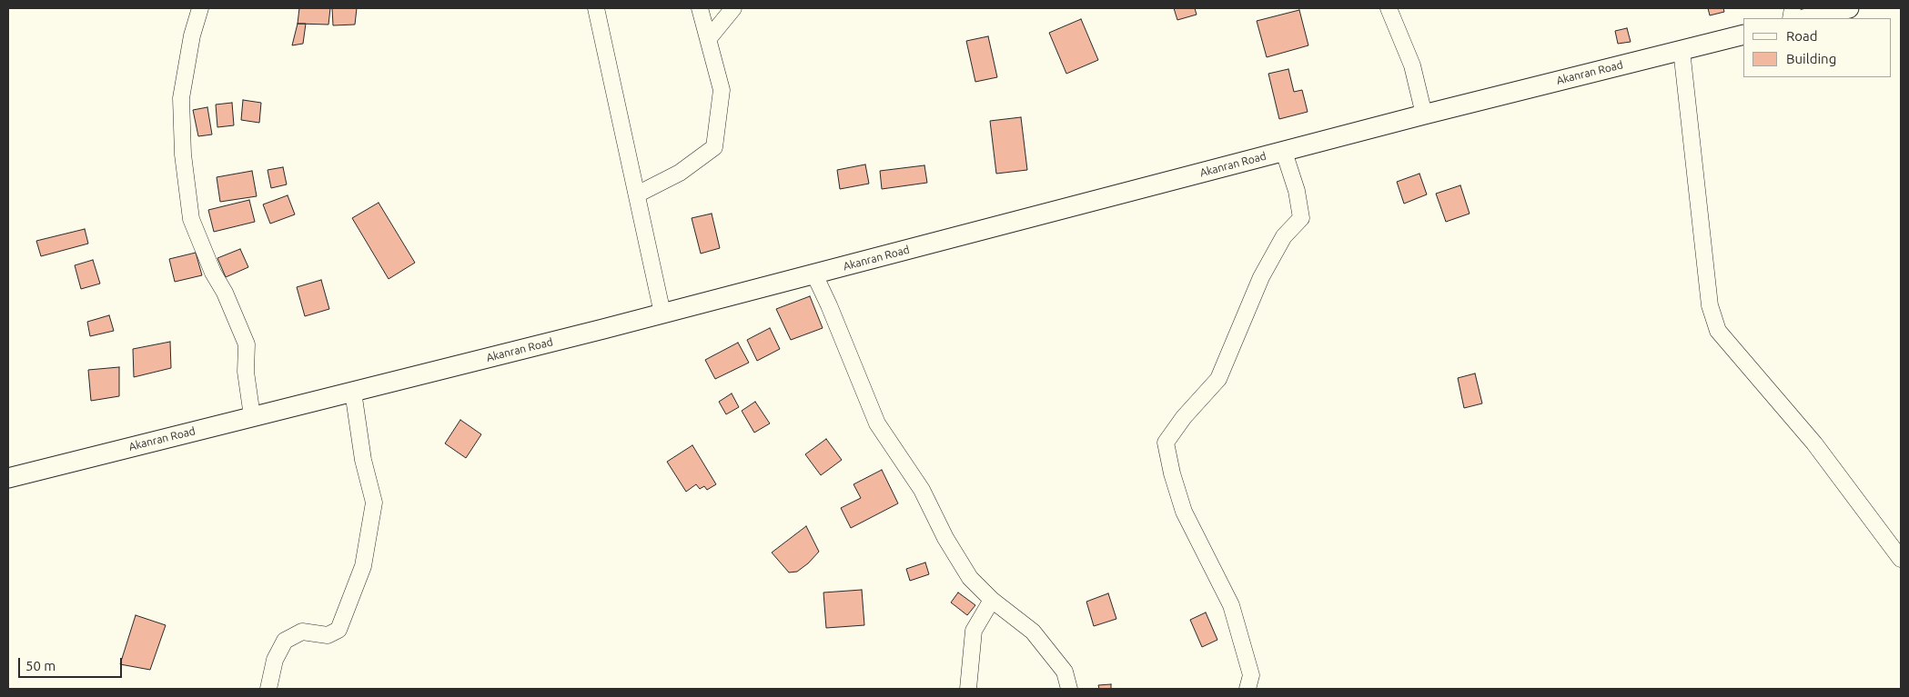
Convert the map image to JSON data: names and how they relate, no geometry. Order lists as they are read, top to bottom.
{
  "streets": {
    "main road": ["Akanran Road"]
  },
  "legend": ["Road", "Building"],
  "scale_bar": "50 m"
}
